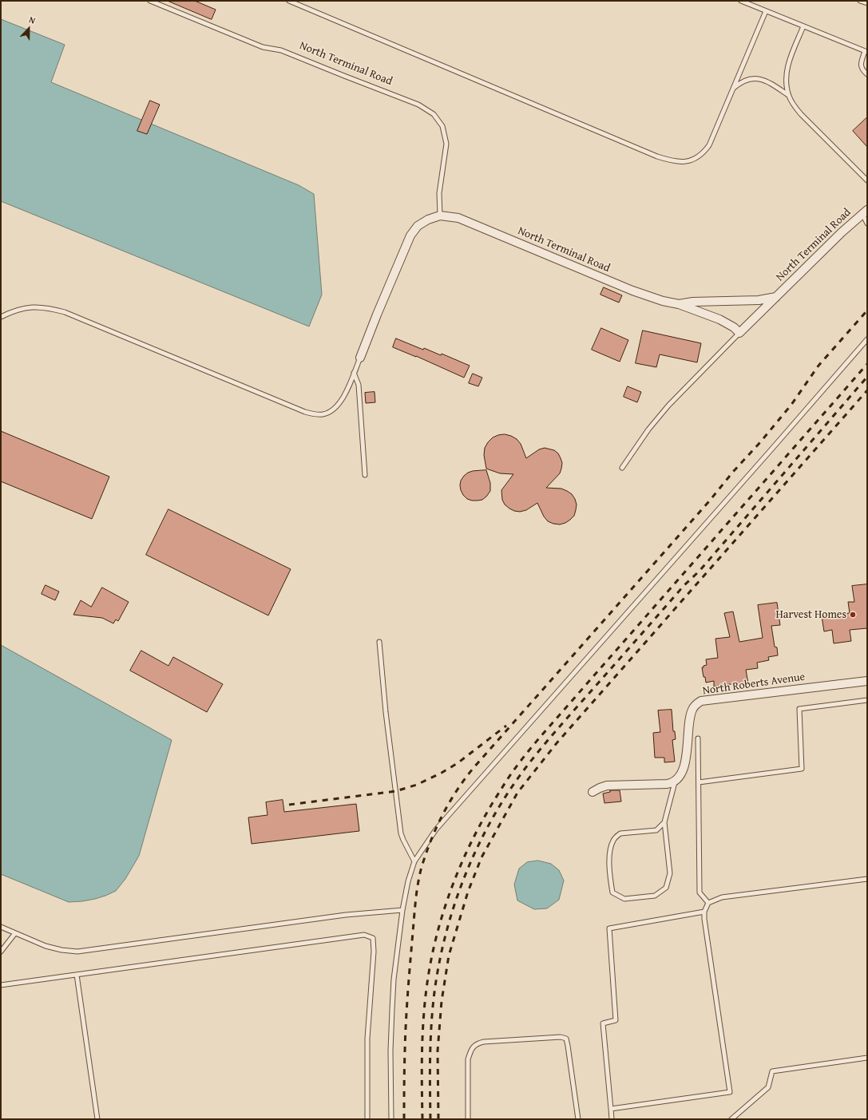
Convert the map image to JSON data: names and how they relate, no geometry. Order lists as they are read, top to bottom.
{
  "streets": {
    "street": ["North Terminal Road", "North Roberts Avenue"]
  },
  "places": ["Harvest Homes"],
  "north": "top"
}
